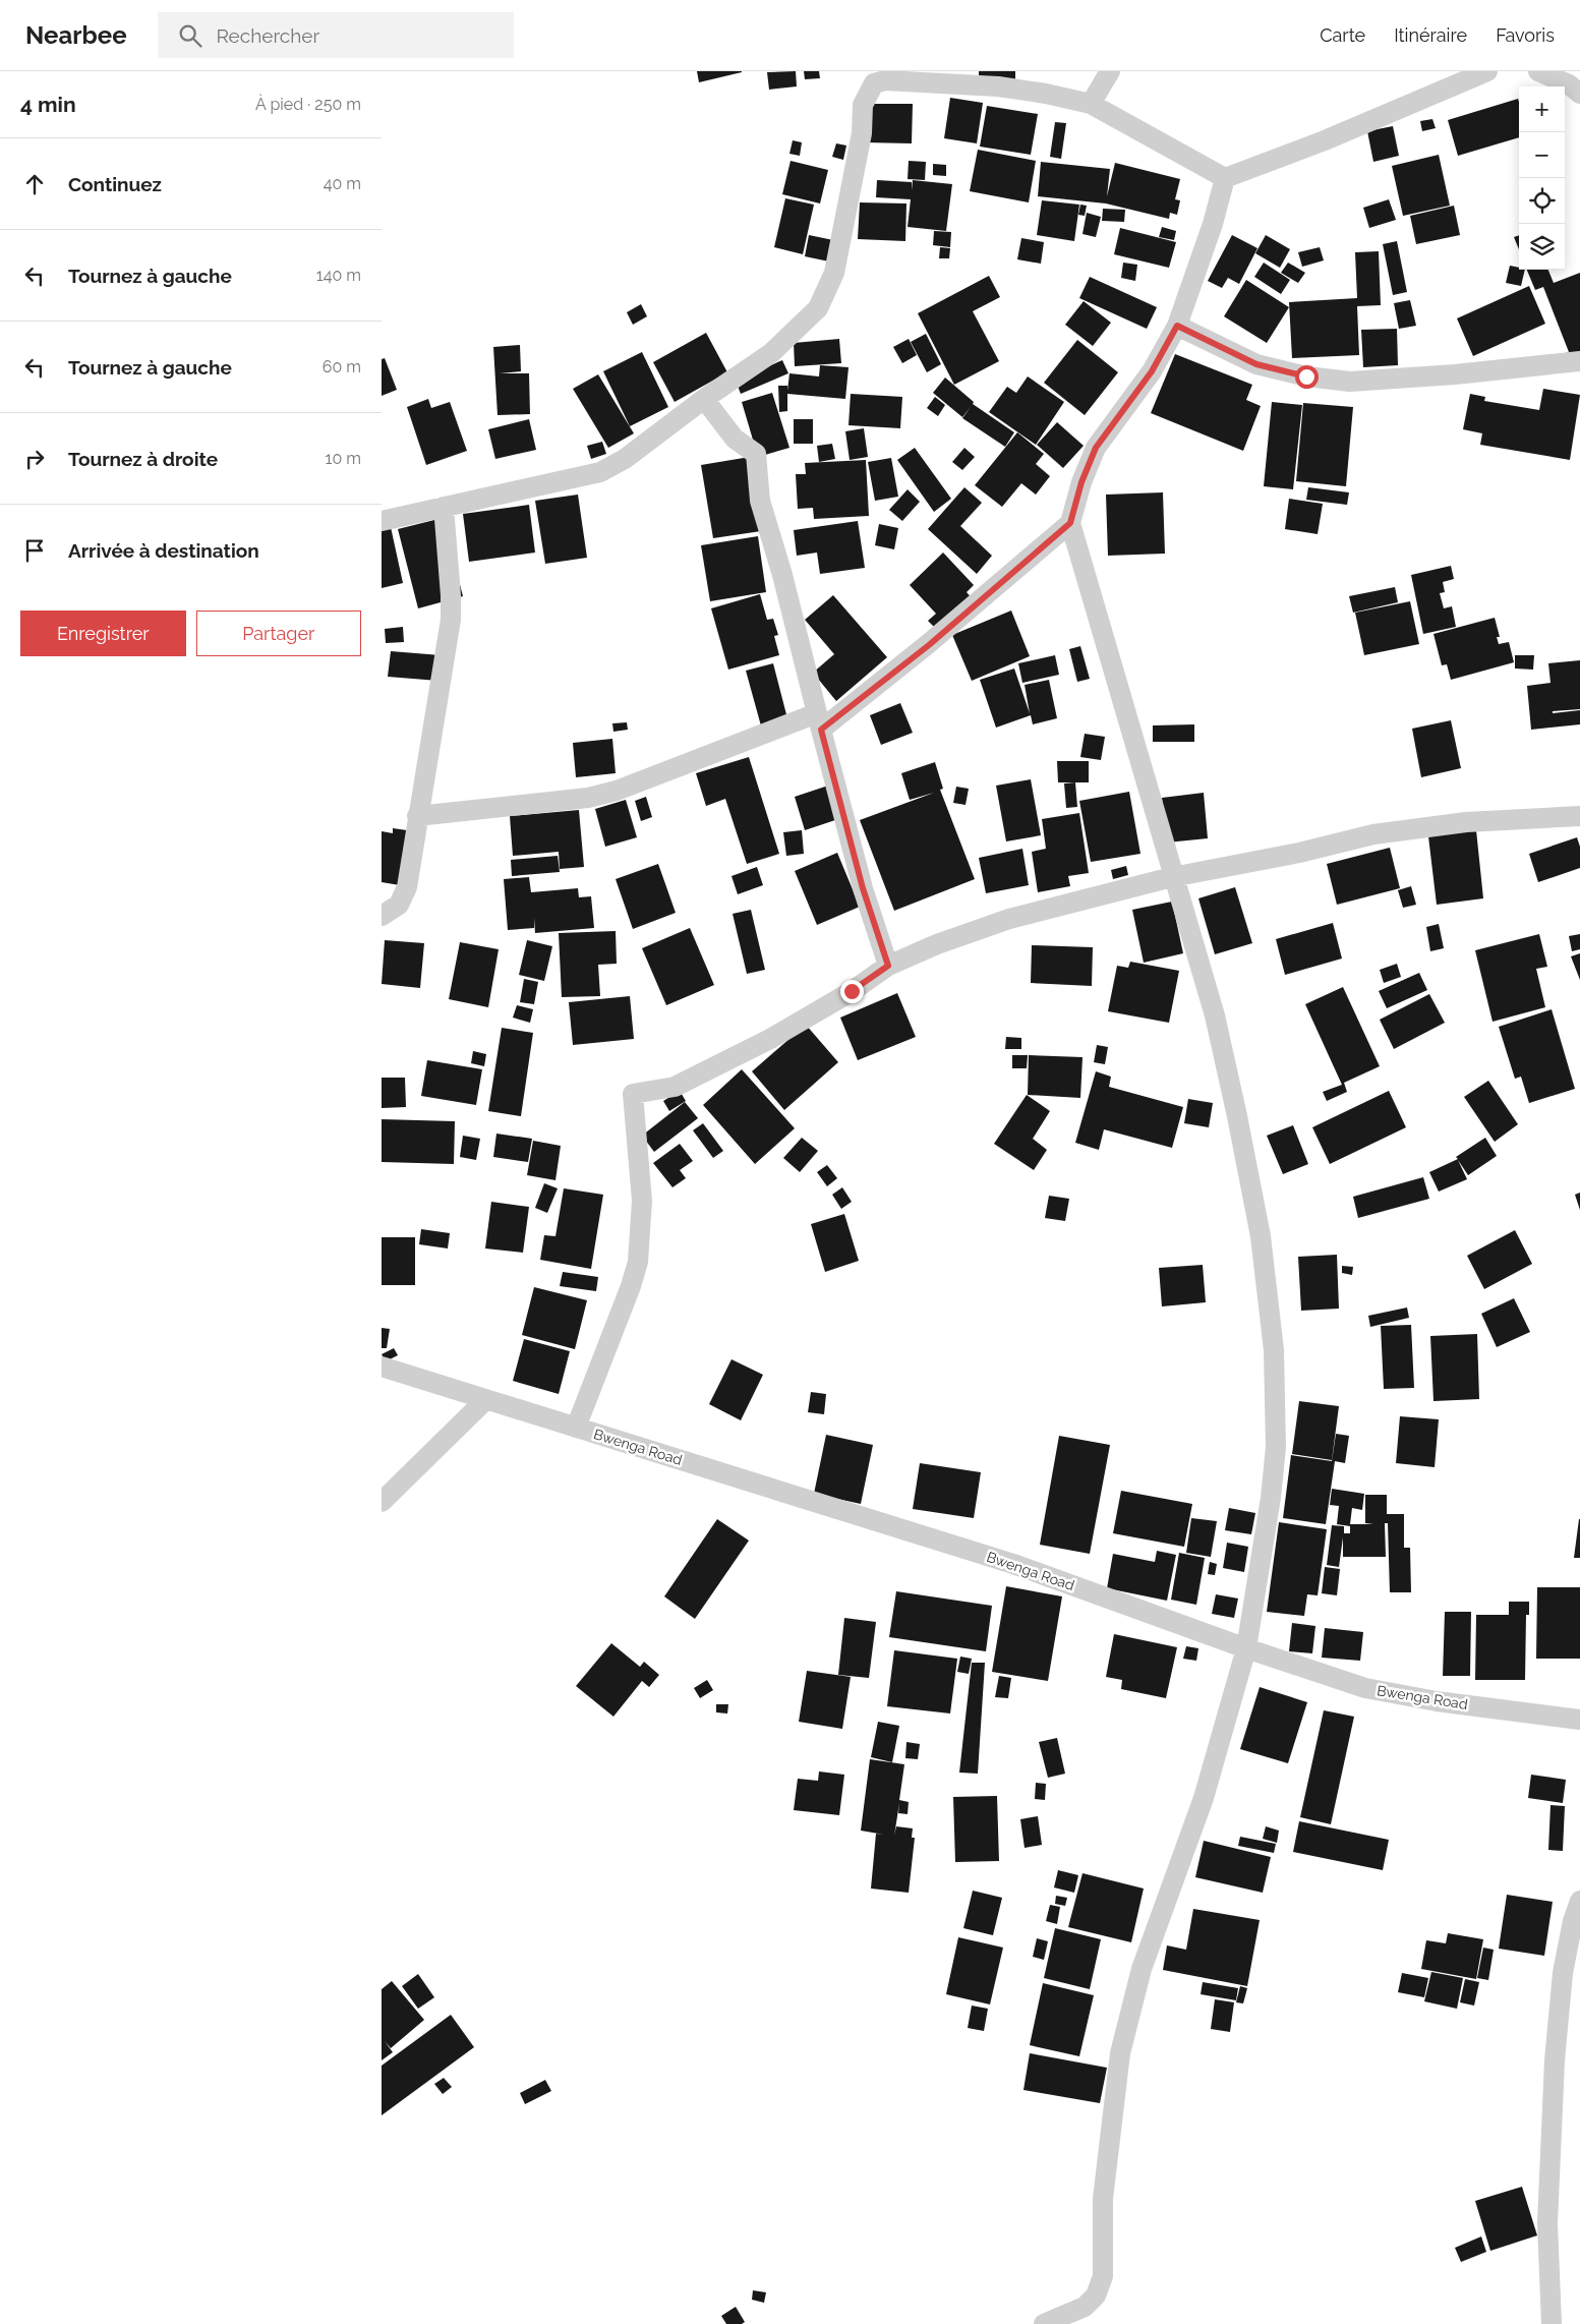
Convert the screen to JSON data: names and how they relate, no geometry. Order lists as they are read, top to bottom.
{
  "streets": {
    "street": ["Bwenga Road"]
  },
  "page": {
    "header": "Nearbee",
    "search": "Rechercher",
    "nav": ["Carte", "Itinéraire", "Favoris"],
    "heading": ["4 min", "À pied · 250 m"],
    "map_buttons": ["+", "−"],
    "list": [
      ["Continuez", "40 m"],
      ["Tournez à gauche", "140 m"],
      ["Tournez à gauche", "60 m"],
      ["Tournez à droite", "10 m"],
      "Arrivée à destination"
    ],
    "buttons": ["Enregistrer", "Partager"]
  }
}
